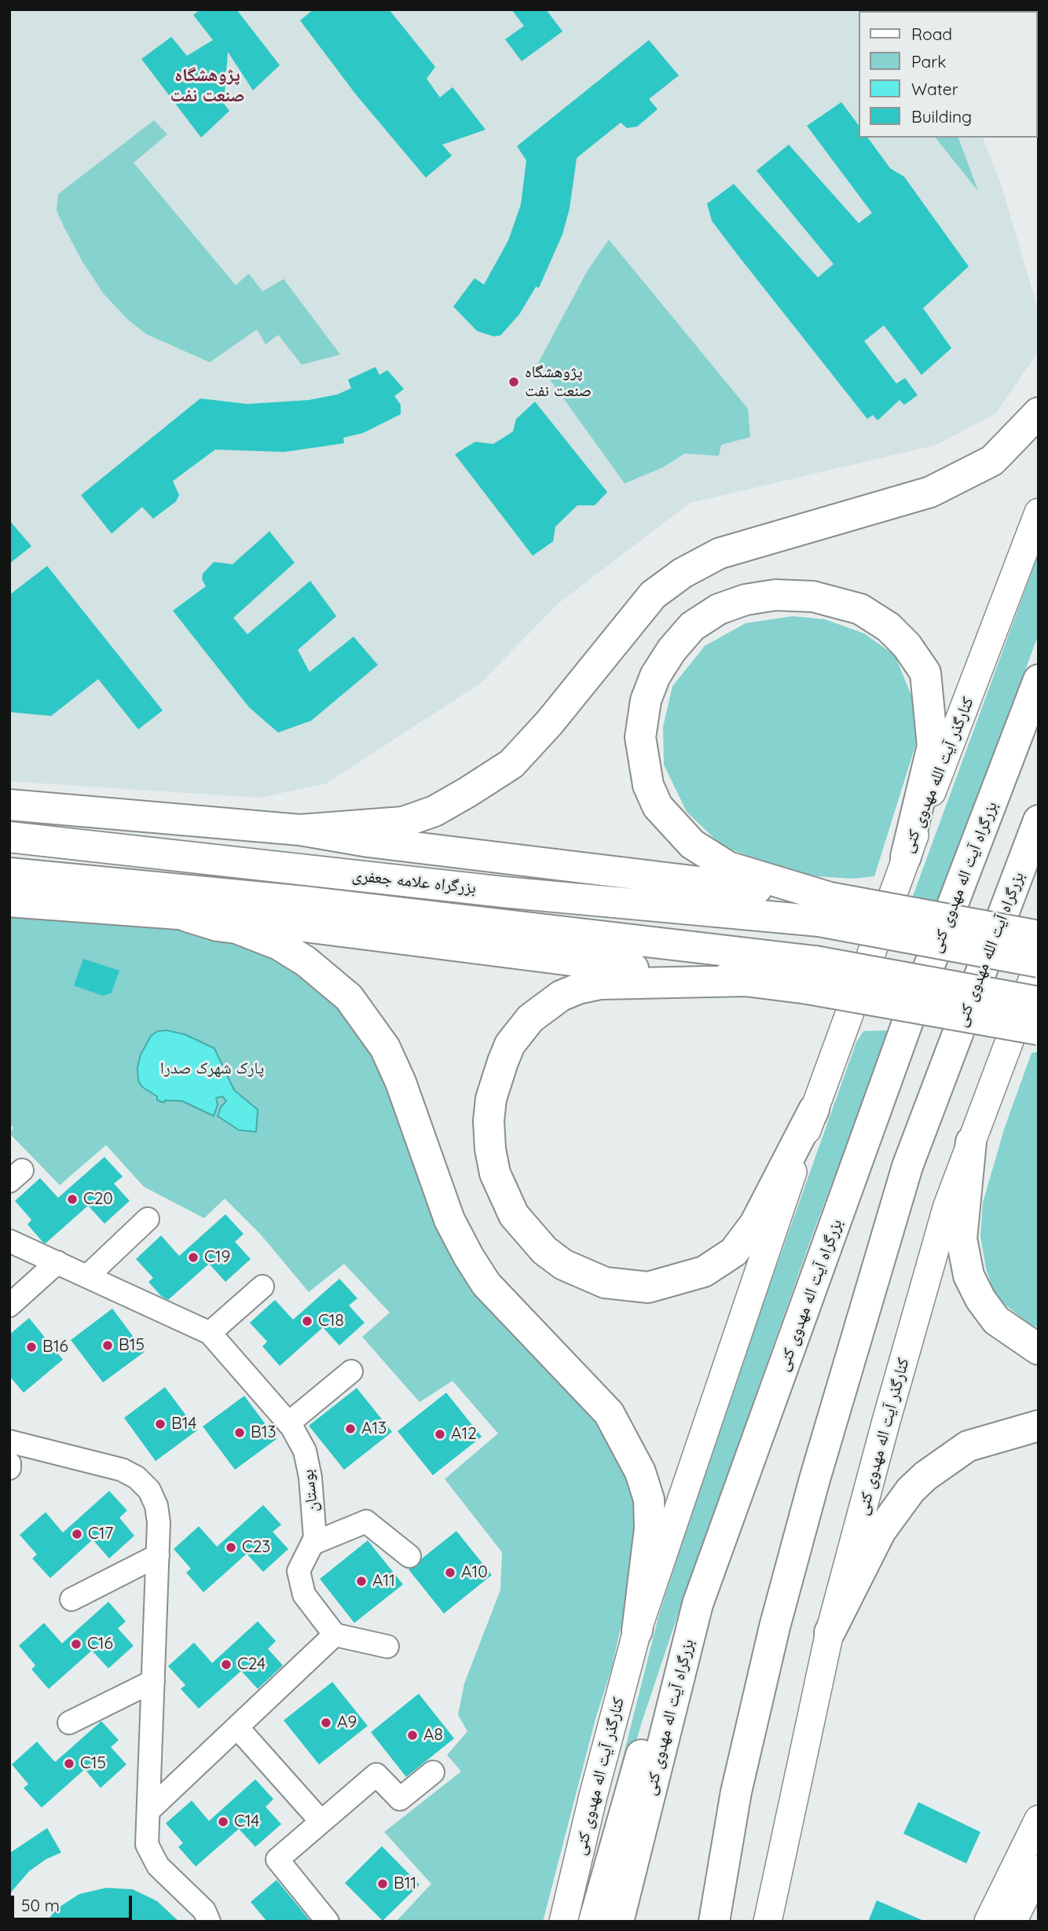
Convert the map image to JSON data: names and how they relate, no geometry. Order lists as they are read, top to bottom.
{
  "streets": {
    "highway": ["بزرگراه آیت اله مهدوی کنی", "بزرگراه علامه جعفری", "بزرگراه آیت الله مهدوی کنی"],
    "main road": ["کنارگذر آیت الله مهدوی کنی", "کنارگذر آیت اله مهدوی کنی"],
    "street": ["بوستان"]
  },
  "crossings": [
    ["کنارگذر آیت الله مهدوی کنی", "کنارگذر آیت اله مهدوی کنی"]
  ],
  "districts": ["پژوهشگاه صنعت نفت"],
  "parks": ["پارک شهرک صدرا"],
  "places": [
    "پژوهشگاه صنعت نفت",
    "C20",
    "C19",
    "C18",
    "B15",
    "B16",
    "B14",
    "A13",
    "B13",
    "A12",
    "C17",
    "C23",
    "A10",
    "A11",
    "C16",
    "C24",
    "A9",
    "A8",
    "C15",
    "C14",
    "B11"
  ],
  "legend": [
    "Road",
    "Park",
    "Water",
    "Building"
  ],
  "scale_bar": "50 m"
}
